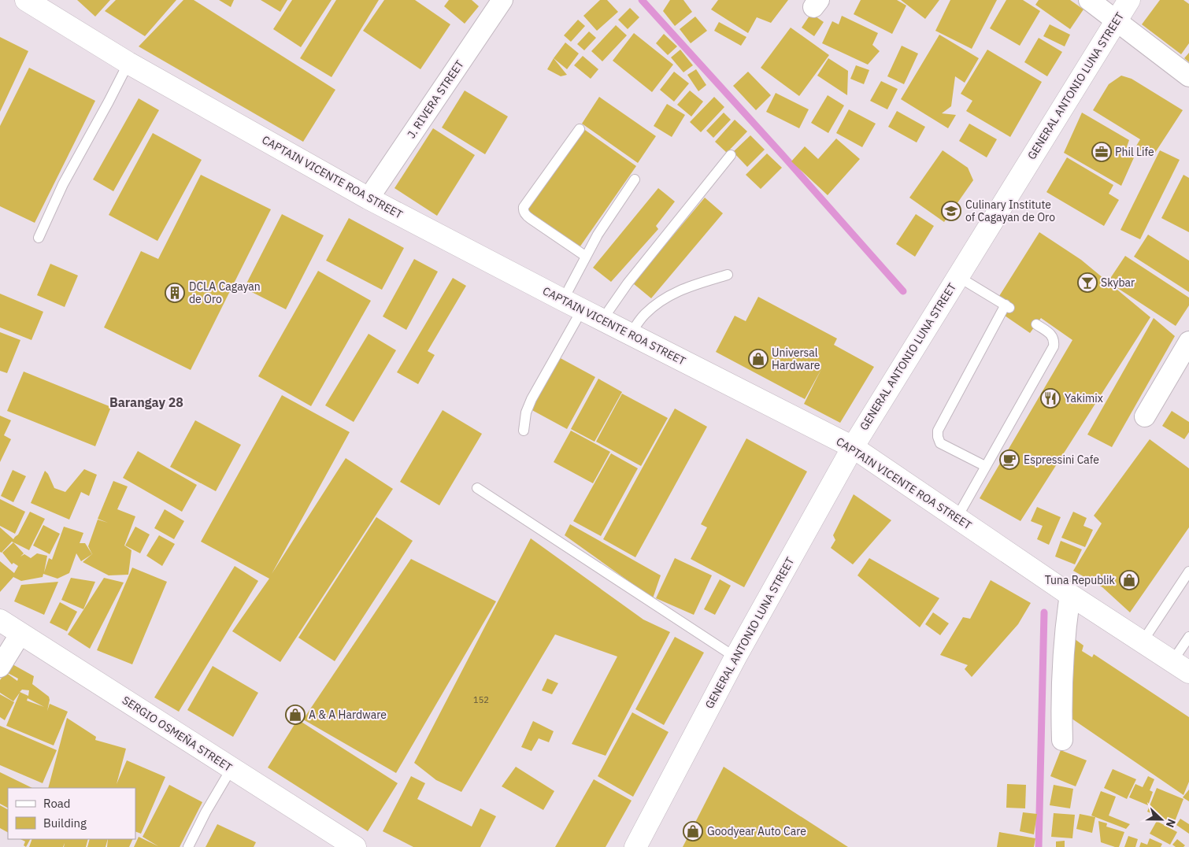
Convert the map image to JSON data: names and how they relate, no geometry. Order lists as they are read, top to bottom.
{
  "streets": {
    "street": [
      "GENERAL ANTONIO LUNA STREET",
      "J. RIVERA STREET",
      "CAPTAIN VICENTE ROA STREET",
      "SERGIO OSMEÑA STREET"
    ]
  },
  "crossings": [
    ["GENERAL ANTONIO LUNA STREET", "CAPTAIN VICENTE ROA STREET"],
    ["J. RIVERA STREET", "CAPTAIN VICENTE ROA STREET"]
  ],
  "districts": ["Barangay 28"],
  "places": {
    "office": ["Phil Life"],
    "school or university": ["Culinary Institute of Cagayan de Oro"],
    "bar": ["Skybar"],
    "building": ["DCLA Cagayan de Oro"],
    "shop": [
      "Universal Hardware",
      "Tuna Republik",
      "A & A Hardware",
      "Goodyear Auto Care"
    ],
    "restaurant": ["Yakimix"],
    "cafe": ["Espressini Cafe"]
  },
  "house_numbers": ["152"],
  "legend": ["Road", "Building"],
  "north": "right"
}
